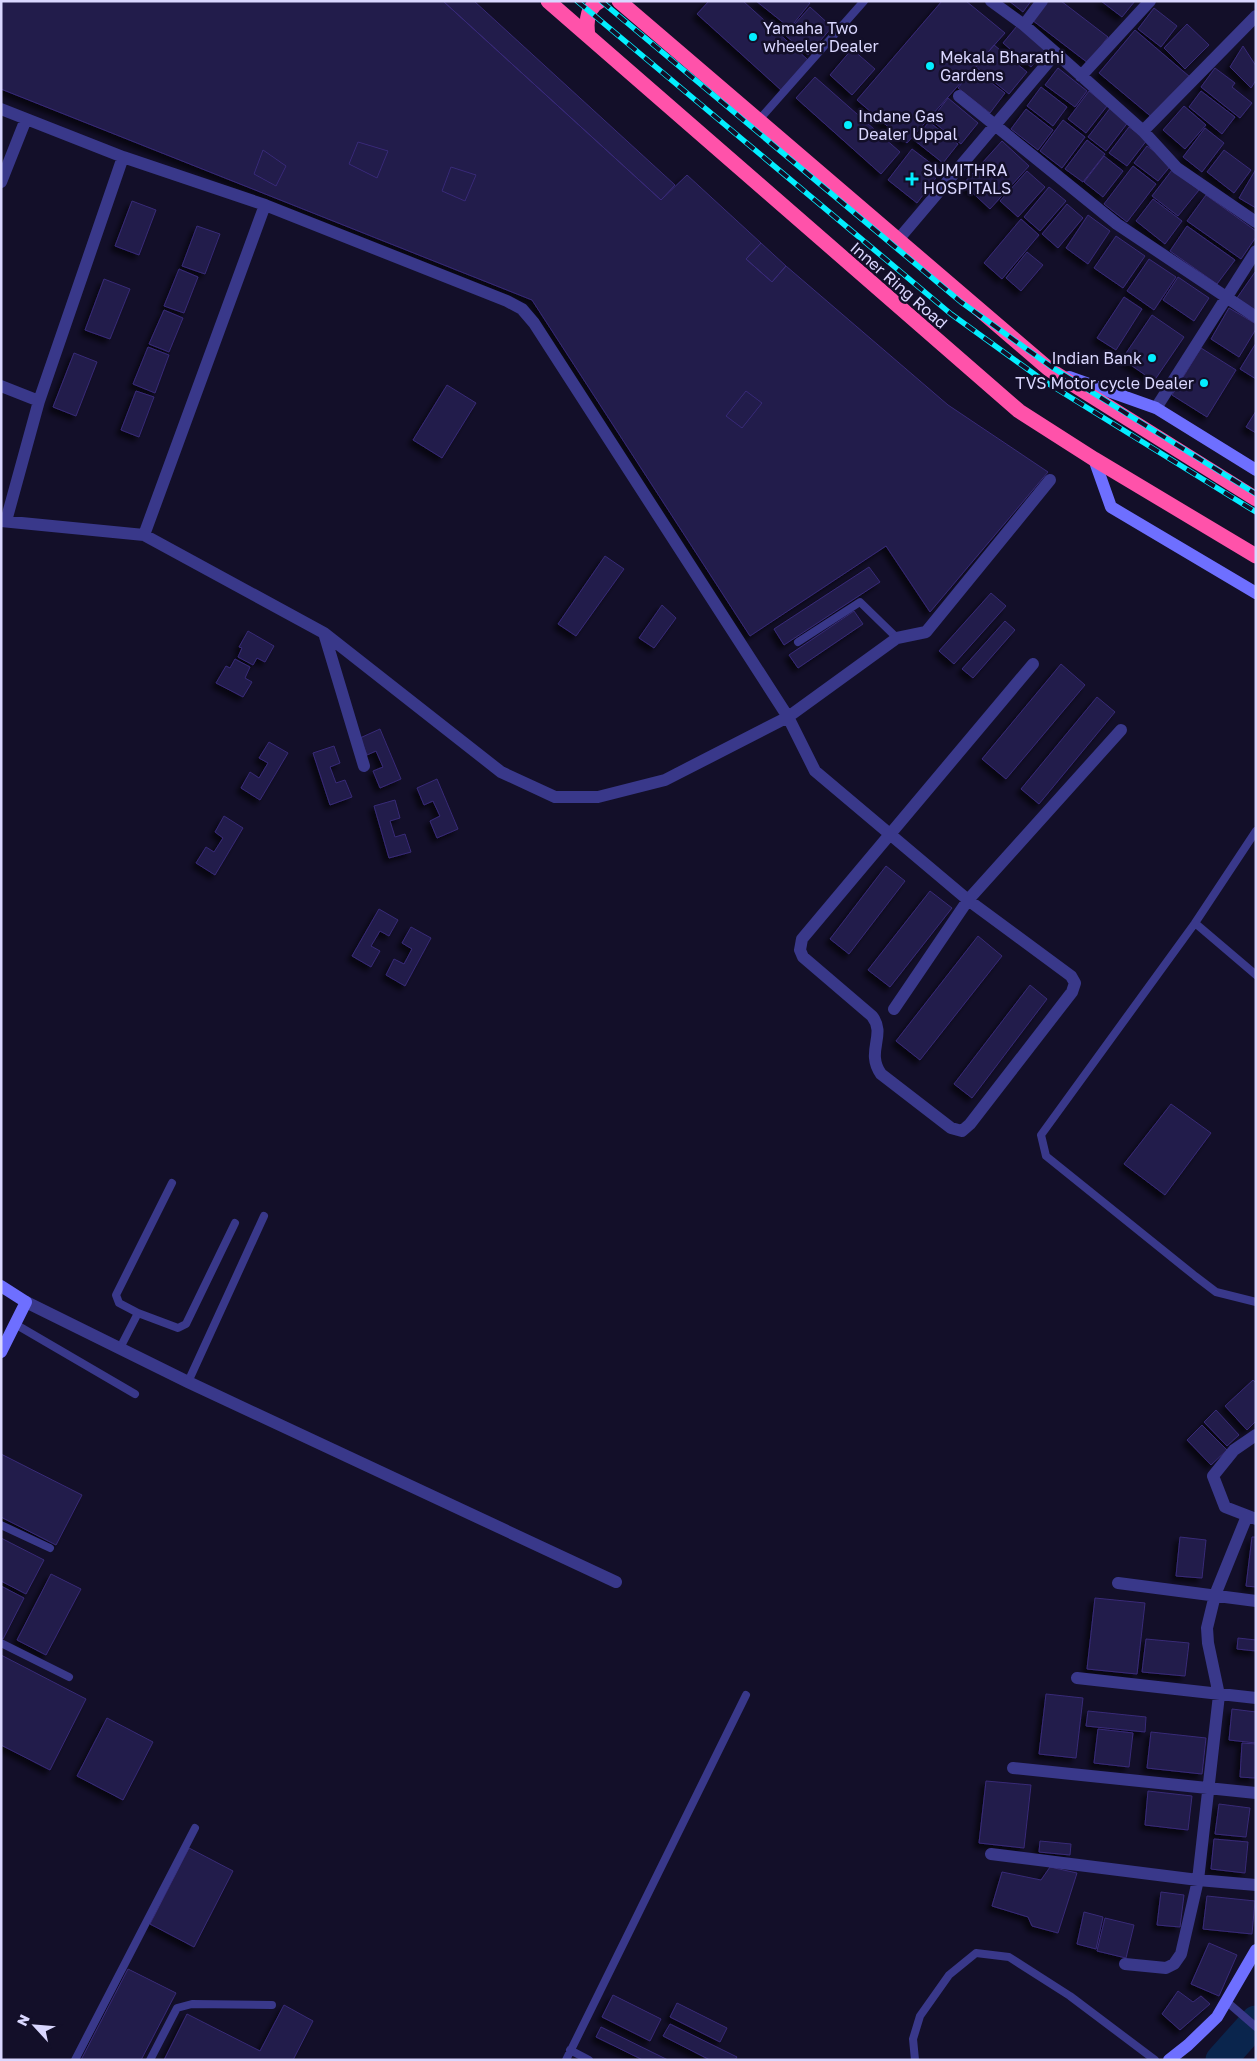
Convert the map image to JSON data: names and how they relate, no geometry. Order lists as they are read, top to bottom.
{
  "streets": {
    "highway": ["Inner Ring Road"]
  },
  "places": {
    "other": [
      "Yamaha Two wheeler Dealer",
      "Mekala Bharathi Gardens",
      "Indane Gas Dealer Uppal",
      "Indian Bank",
      "TVS Motor cycle Dealer"
    ],
    "health": ["SUMITHRA HOSPITALS"]
  },
  "north": "top left"
}
